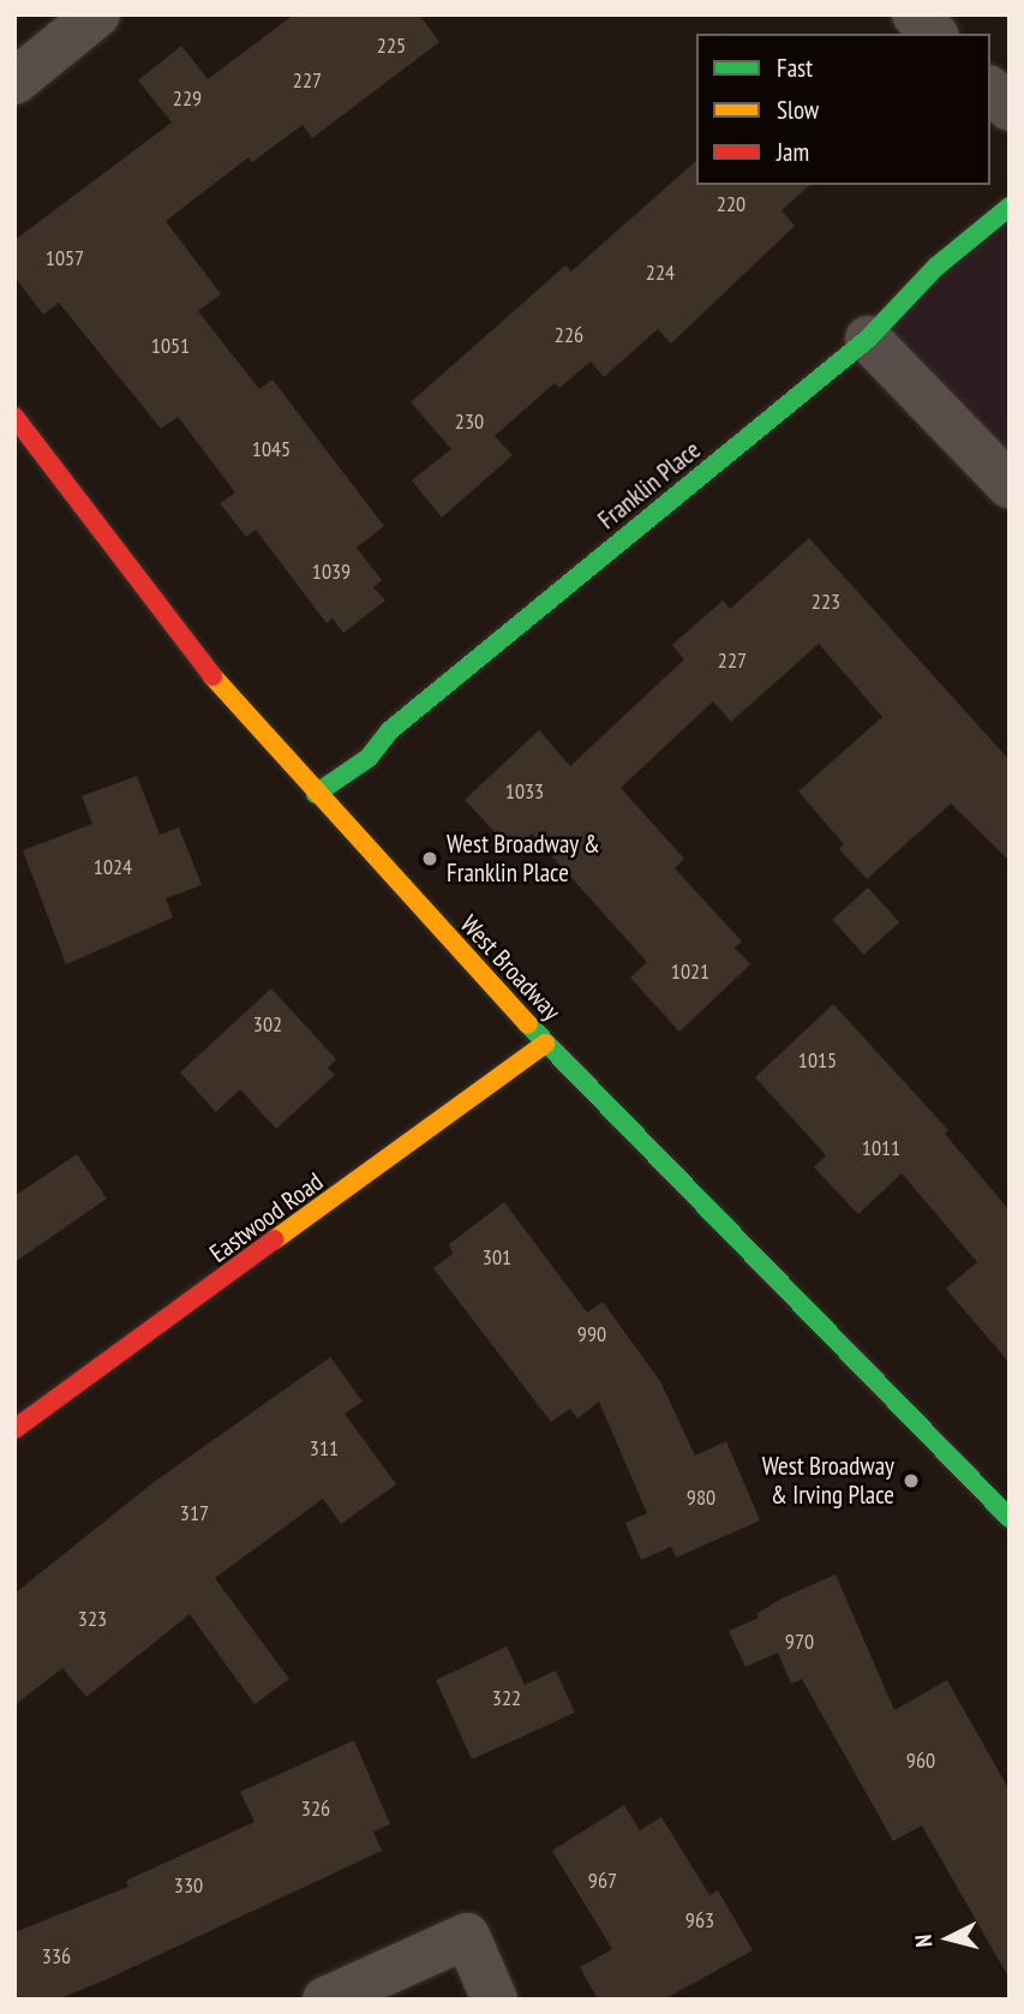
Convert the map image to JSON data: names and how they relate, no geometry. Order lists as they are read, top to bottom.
{
  "streets": {
    "street": ["Franklin Place", "West Broadway", "Eastwood Road"]
  },
  "crossings": [
    ["Franklin Place", "West Broadway"],
    ["West Broadway", "Eastwood Road"]
  ],
  "places": ["West Broadway & Franklin Place", "West Broadway & Irving Place"],
  "house_numbers": [
    "225",
    "227",
    "229",
    "220",
    "1057",
    "224",
    "226",
    "1051",
    "230",
    "1045",
    "1039",
    "223",
    "227",
    "1033",
    "1024",
    "1021",
    "302",
    "1015",
    "1011",
    "301",
    "990",
    "311",
    "980",
    "317",
    "323",
    "970",
    "322",
    "960",
    "326",
    "967",
    "330",
    "963",
    "336"
  ],
  "legend": ["Fast", "Slow", "Jam"],
  "north": "left"
}
